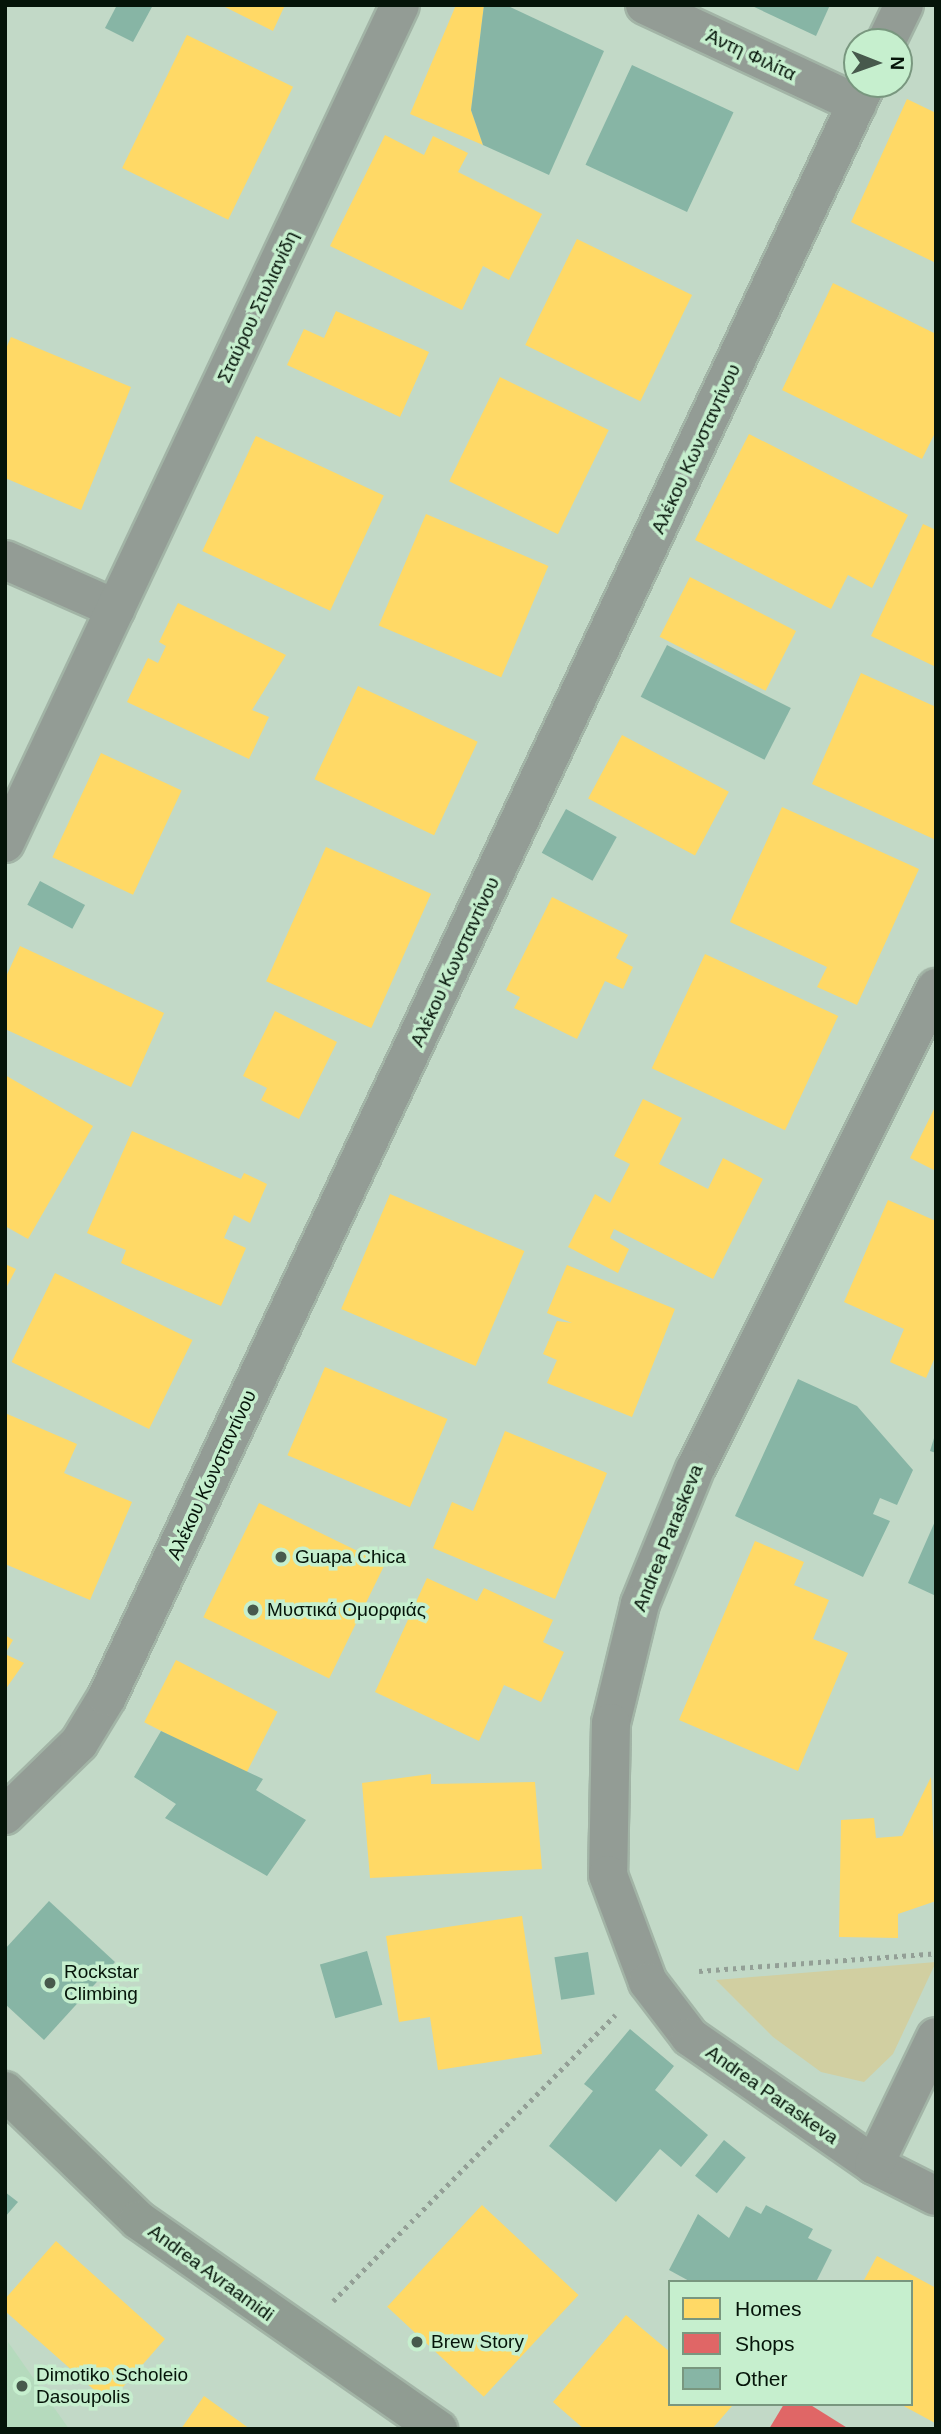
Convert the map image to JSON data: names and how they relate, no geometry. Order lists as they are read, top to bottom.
{
  "streets": {
    "main road": ["Andrea Avraamidi"],
    "street": [
      "Άντη Φιλίτα",
      "Σταύρου Στυλιανίδη",
      "Αλέκου Κωνσταντίνου",
      "Andrea Paraskeva"
    ]
  },
  "places": [
    "Guapa Chica",
    "Μυστικά Ομορφιάς",
    "Rockstar Climbing",
    "Brew Story",
    "Dimotiko Scholeio Dasoupolis"
  ],
  "legend": ["Homes", "Shops", "Other"],
  "north": "right"
}
